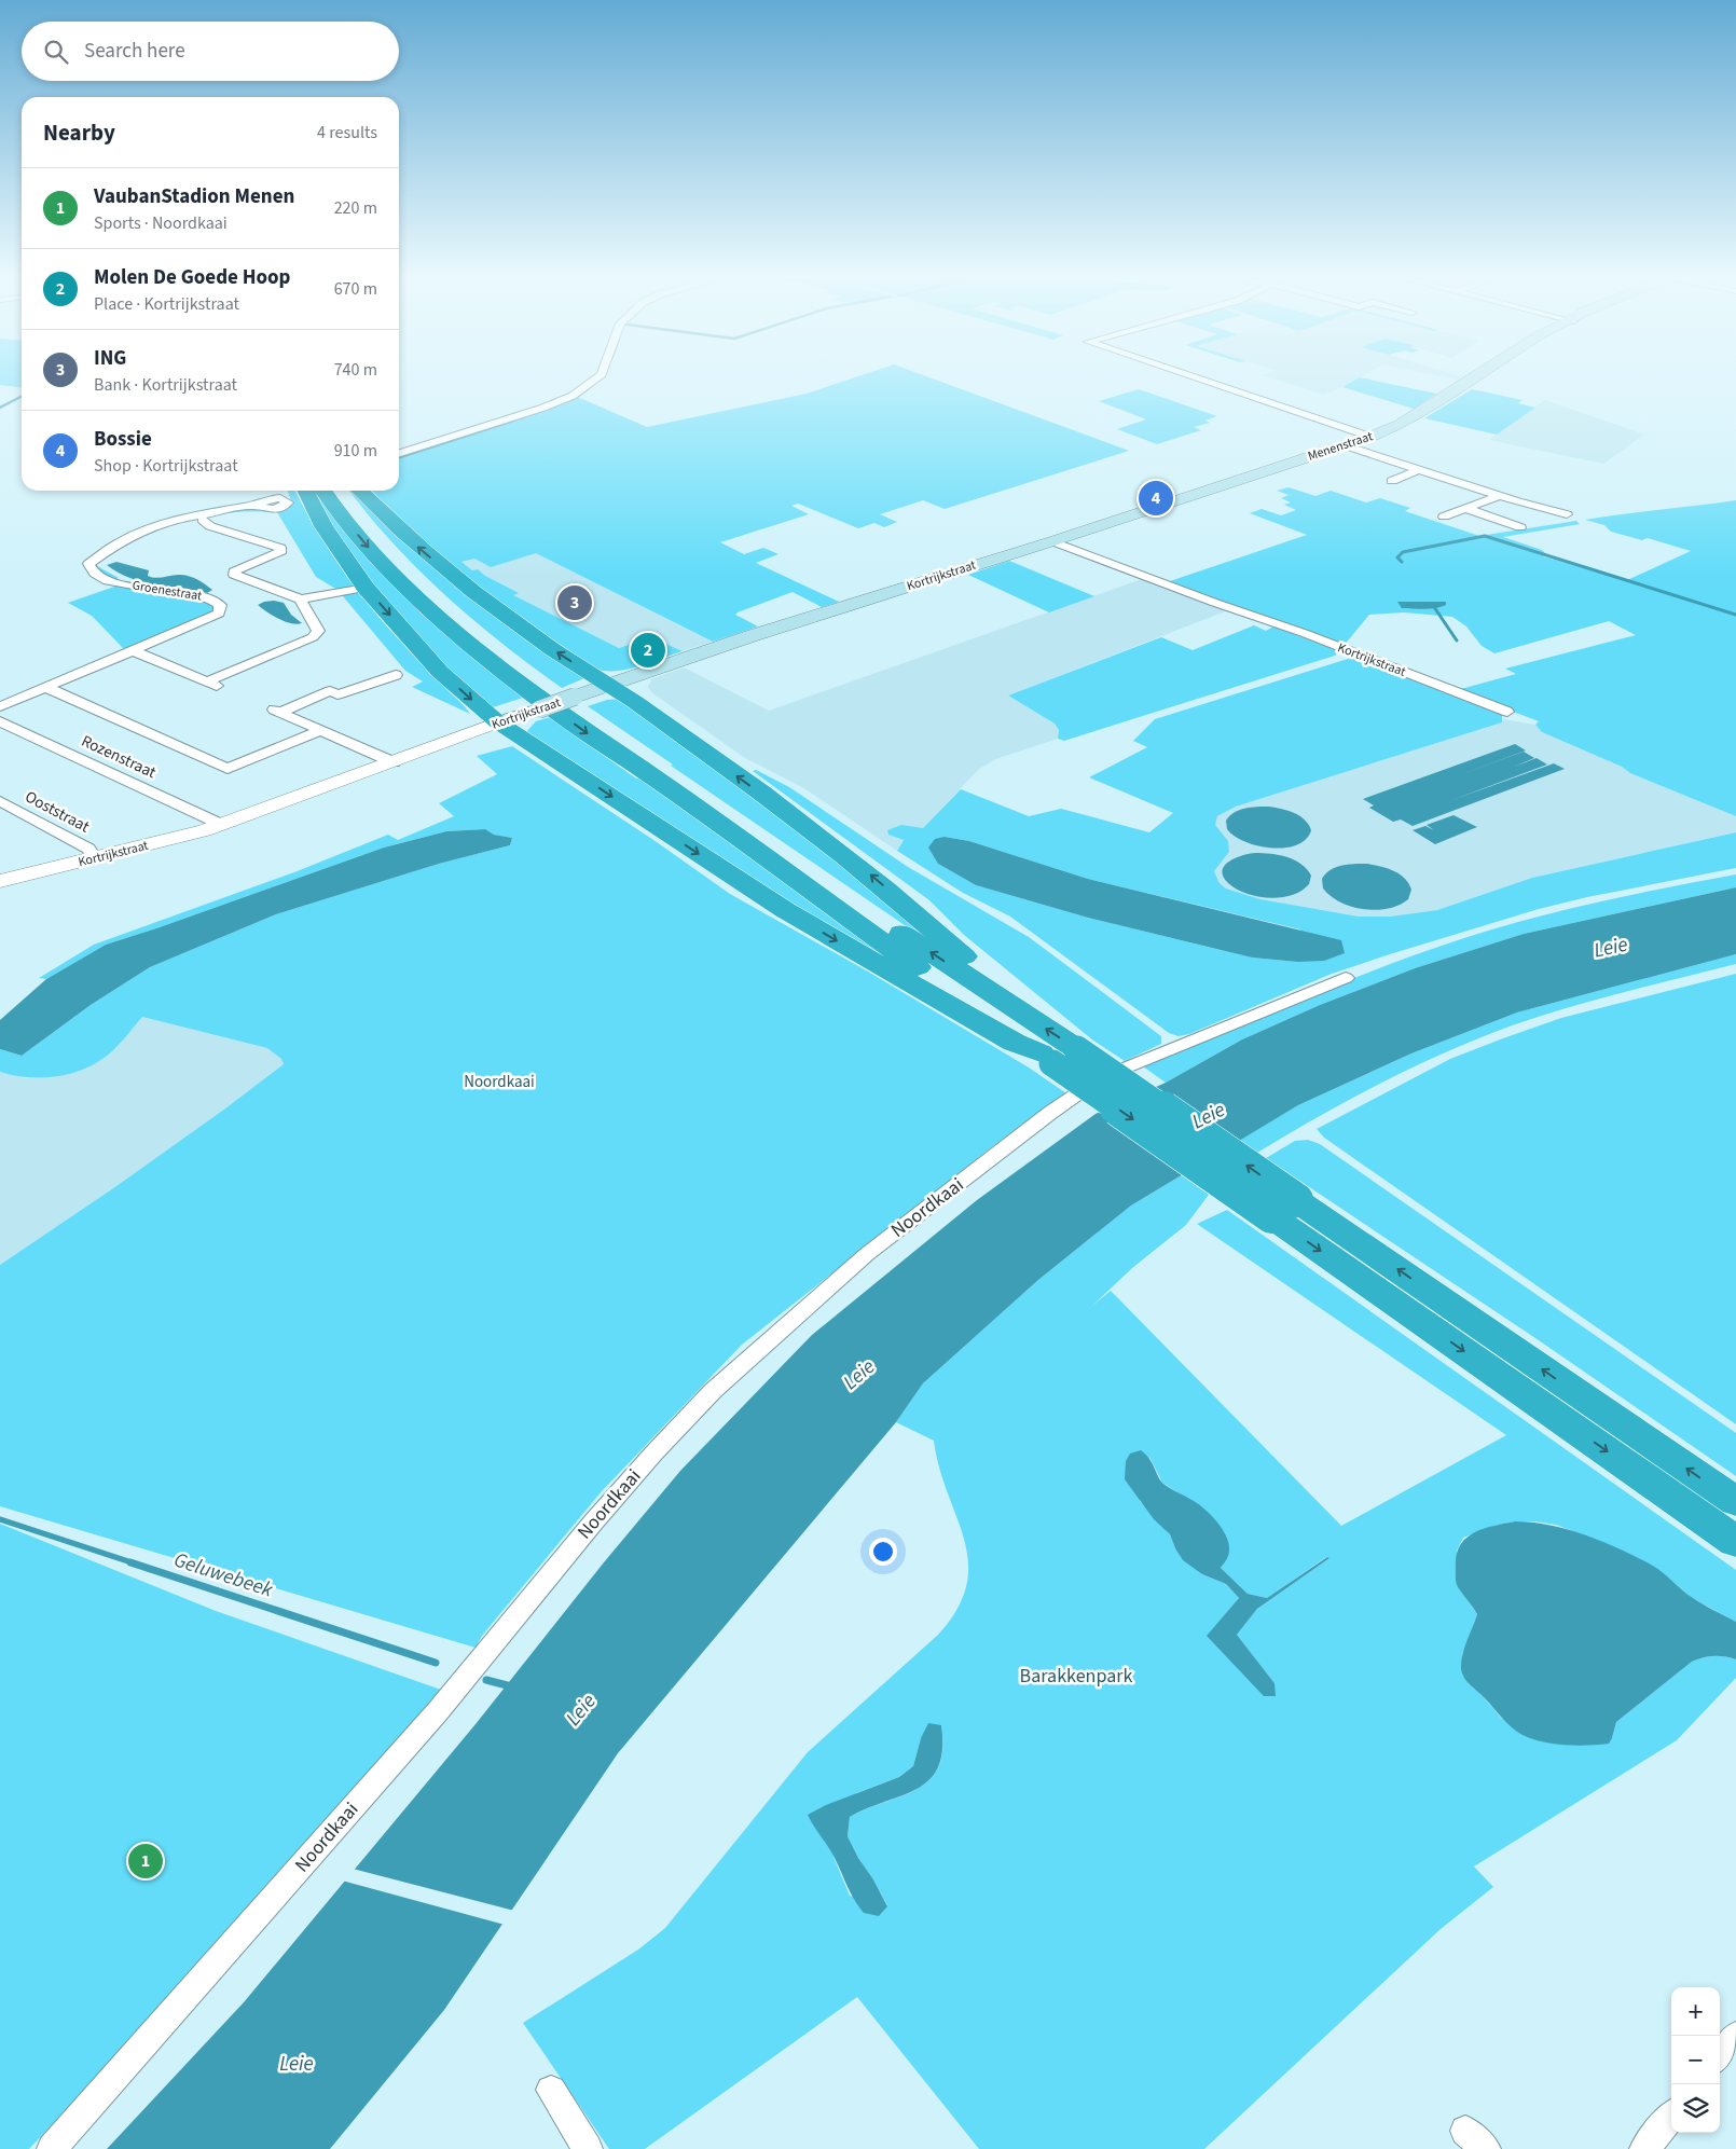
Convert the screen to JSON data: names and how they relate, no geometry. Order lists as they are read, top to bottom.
{
  "streets": {
    "main road": ["Menenstraat", "Kortrijkstraat"],
    "street": [
      "Groenestraat",
      "Rozenstraat",
      "Ooststraat",
      "Noordkaai"
    ]
  },
  "crossings": [
    ["Menenstraat", "Kortrijkstraat"],
    ["Kortrijkstraat", "Rozenstraat"],
    ["Kortrijkstraat", "Ooststraat"]
  ],
  "water": ["Leie", "Geluwebeek"],
  "parks": ["Noordkaai", "Barakkenpark"],
  "page": {
    "search": "Search here",
    "heading": ["Nearby", "4 results"],
    "list": [
      {
        "mark": "1",
        "name": "VaubanStadion Menen",
        "note": "Sports · Noordkaai",
        "value": "220 m"
      },
      {
        "mark": "2",
        "name": "Molen De Goede Hoop",
        "note": "Place · Kortrijkstraat",
        "value": "670 m"
      },
      {
        "mark": "3",
        "name": "ING",
        "note": "Bank · Kortrijkstraat",
        "value": "740 m"
      },
      {
        "mark": "4",
        "name": "Bossie",
        "note": "Shop · Kortrijkstraat",
        "value": "910 m"
      }
    ],
    "pins": [
      "4",
      "3",
      "2",
      "1"
    ],
    "map_buttons": ["+", "−"]
  }
}
